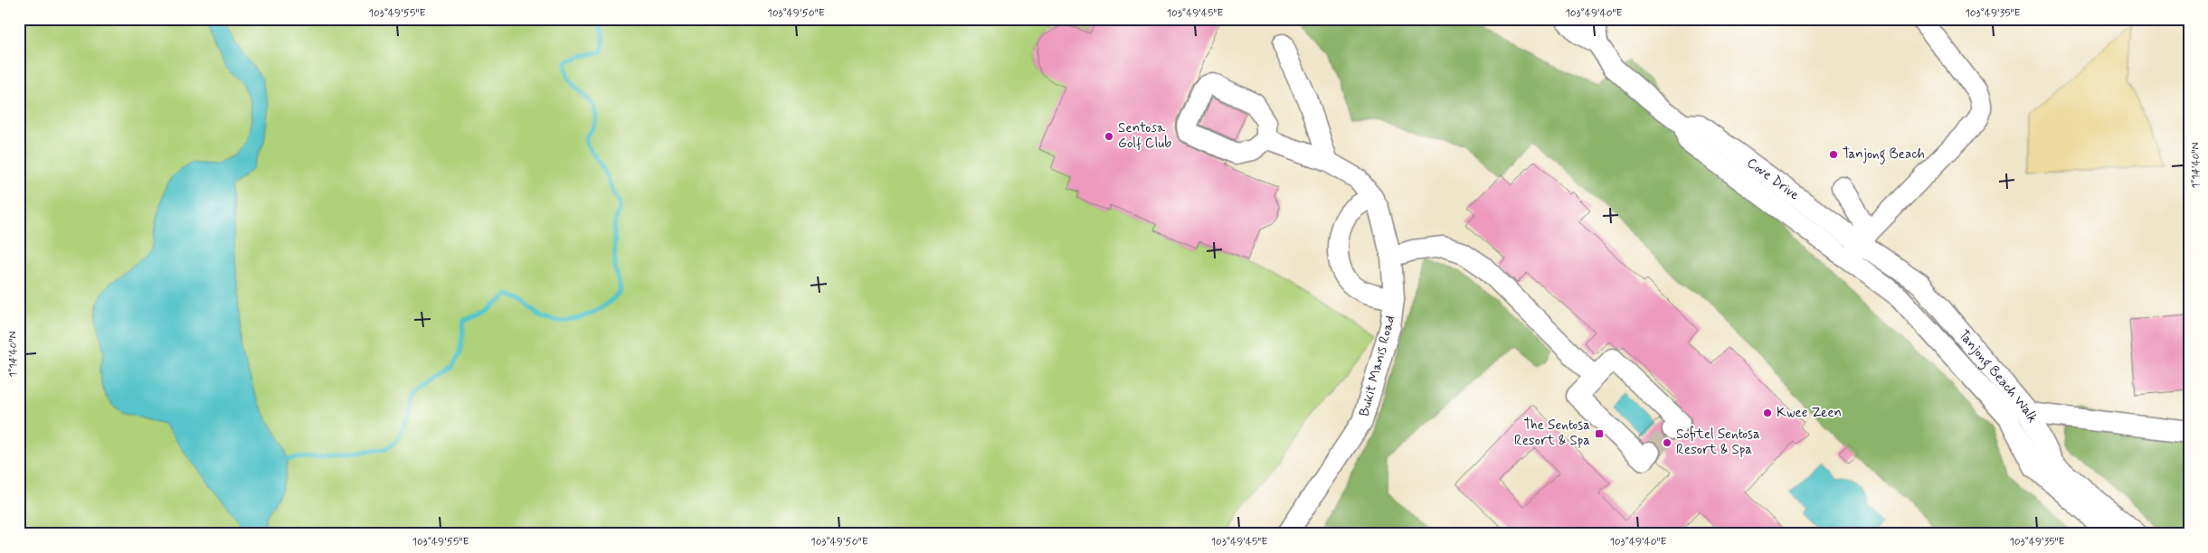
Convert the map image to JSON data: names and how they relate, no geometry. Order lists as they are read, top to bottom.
{
  "streets": {
    "street": ["Cove Drive", "Bukit Manis Road", "Tanjong Beach Walk"]
  },
  "crossings": [
    ["Cove Drive", "Tanjong Beach Walk"]
  ],
  "places": {
    "other": [
      "Sentosa Golf Club",
      "Tanjong Beach",
      "Kwee Zeen",
      "Sofitel Sentosa Resort & Spa"
    ],
    "transit": ["The Sentosa Resort & Spa"]
  },
  "coordinates": [
    "103°49'55\"E",
    "103°49'50\"E",
    "103°49'45\"E",
    "103°49'40\"E",
    "103°49'35\"E",
    "1°14'40\"N"
  ]
}
